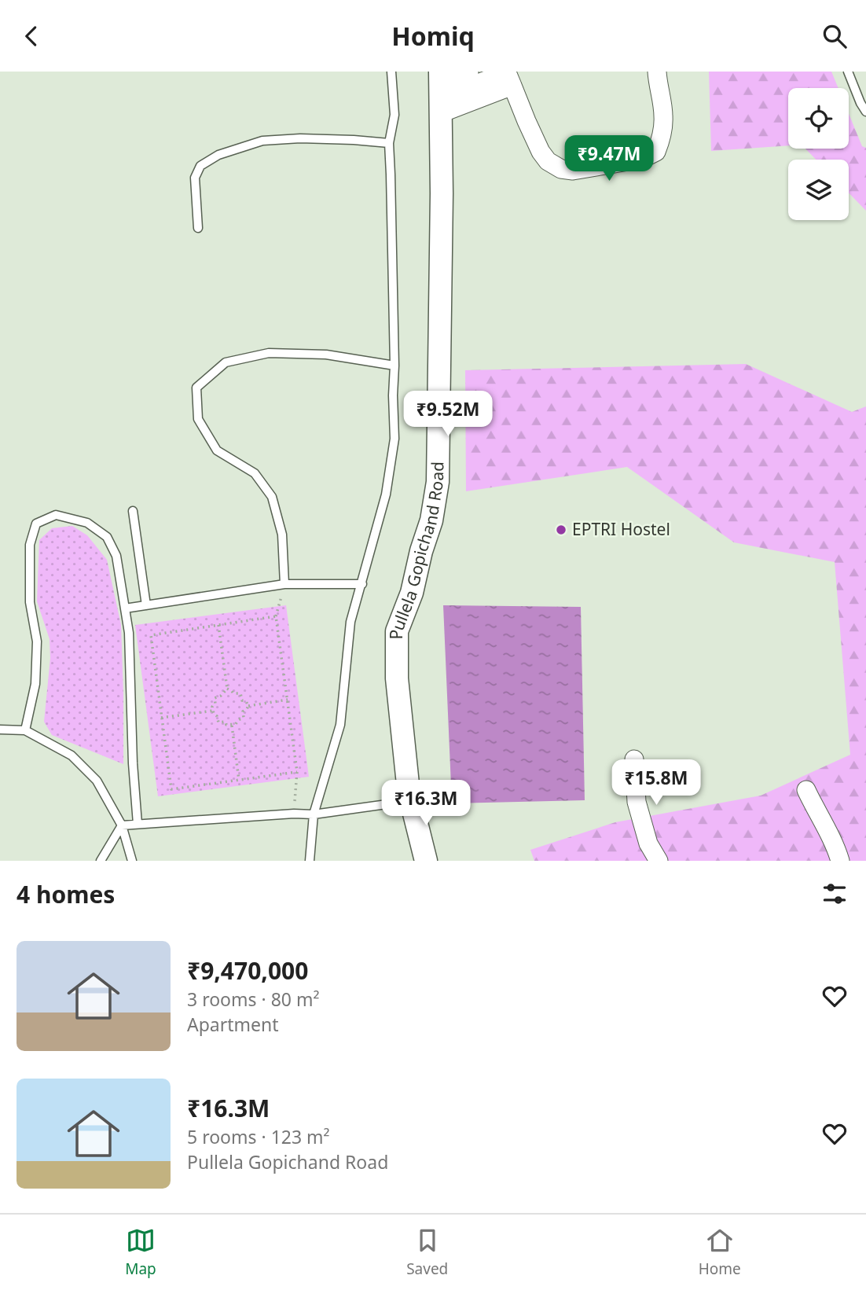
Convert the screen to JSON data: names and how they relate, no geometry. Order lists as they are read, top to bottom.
{
  "streets": {
    "street": ["Pullela Gopichand Road"]
  },
  "places": ["EPTRI Hostel"],
  "page": {
    "header": "Homiq",
    "price": [
      "₹9.47M",
      "₹9.52M",
      "₹15.8M",
      "₹16.3M"
    ],
    "heading": "4 homes",
    "list": [
      {
        "name": "₹9,470,000",
        "note": "3 rooms · 80 m² · Apartment"
      },
      {
        "name": "₹16.3M",
        "note": "5 rooms · 123 m² · Pullela Gopichand Road"
      }
    ],
    "tabs": ["Map", "Saved", "Home"]
  }
}
